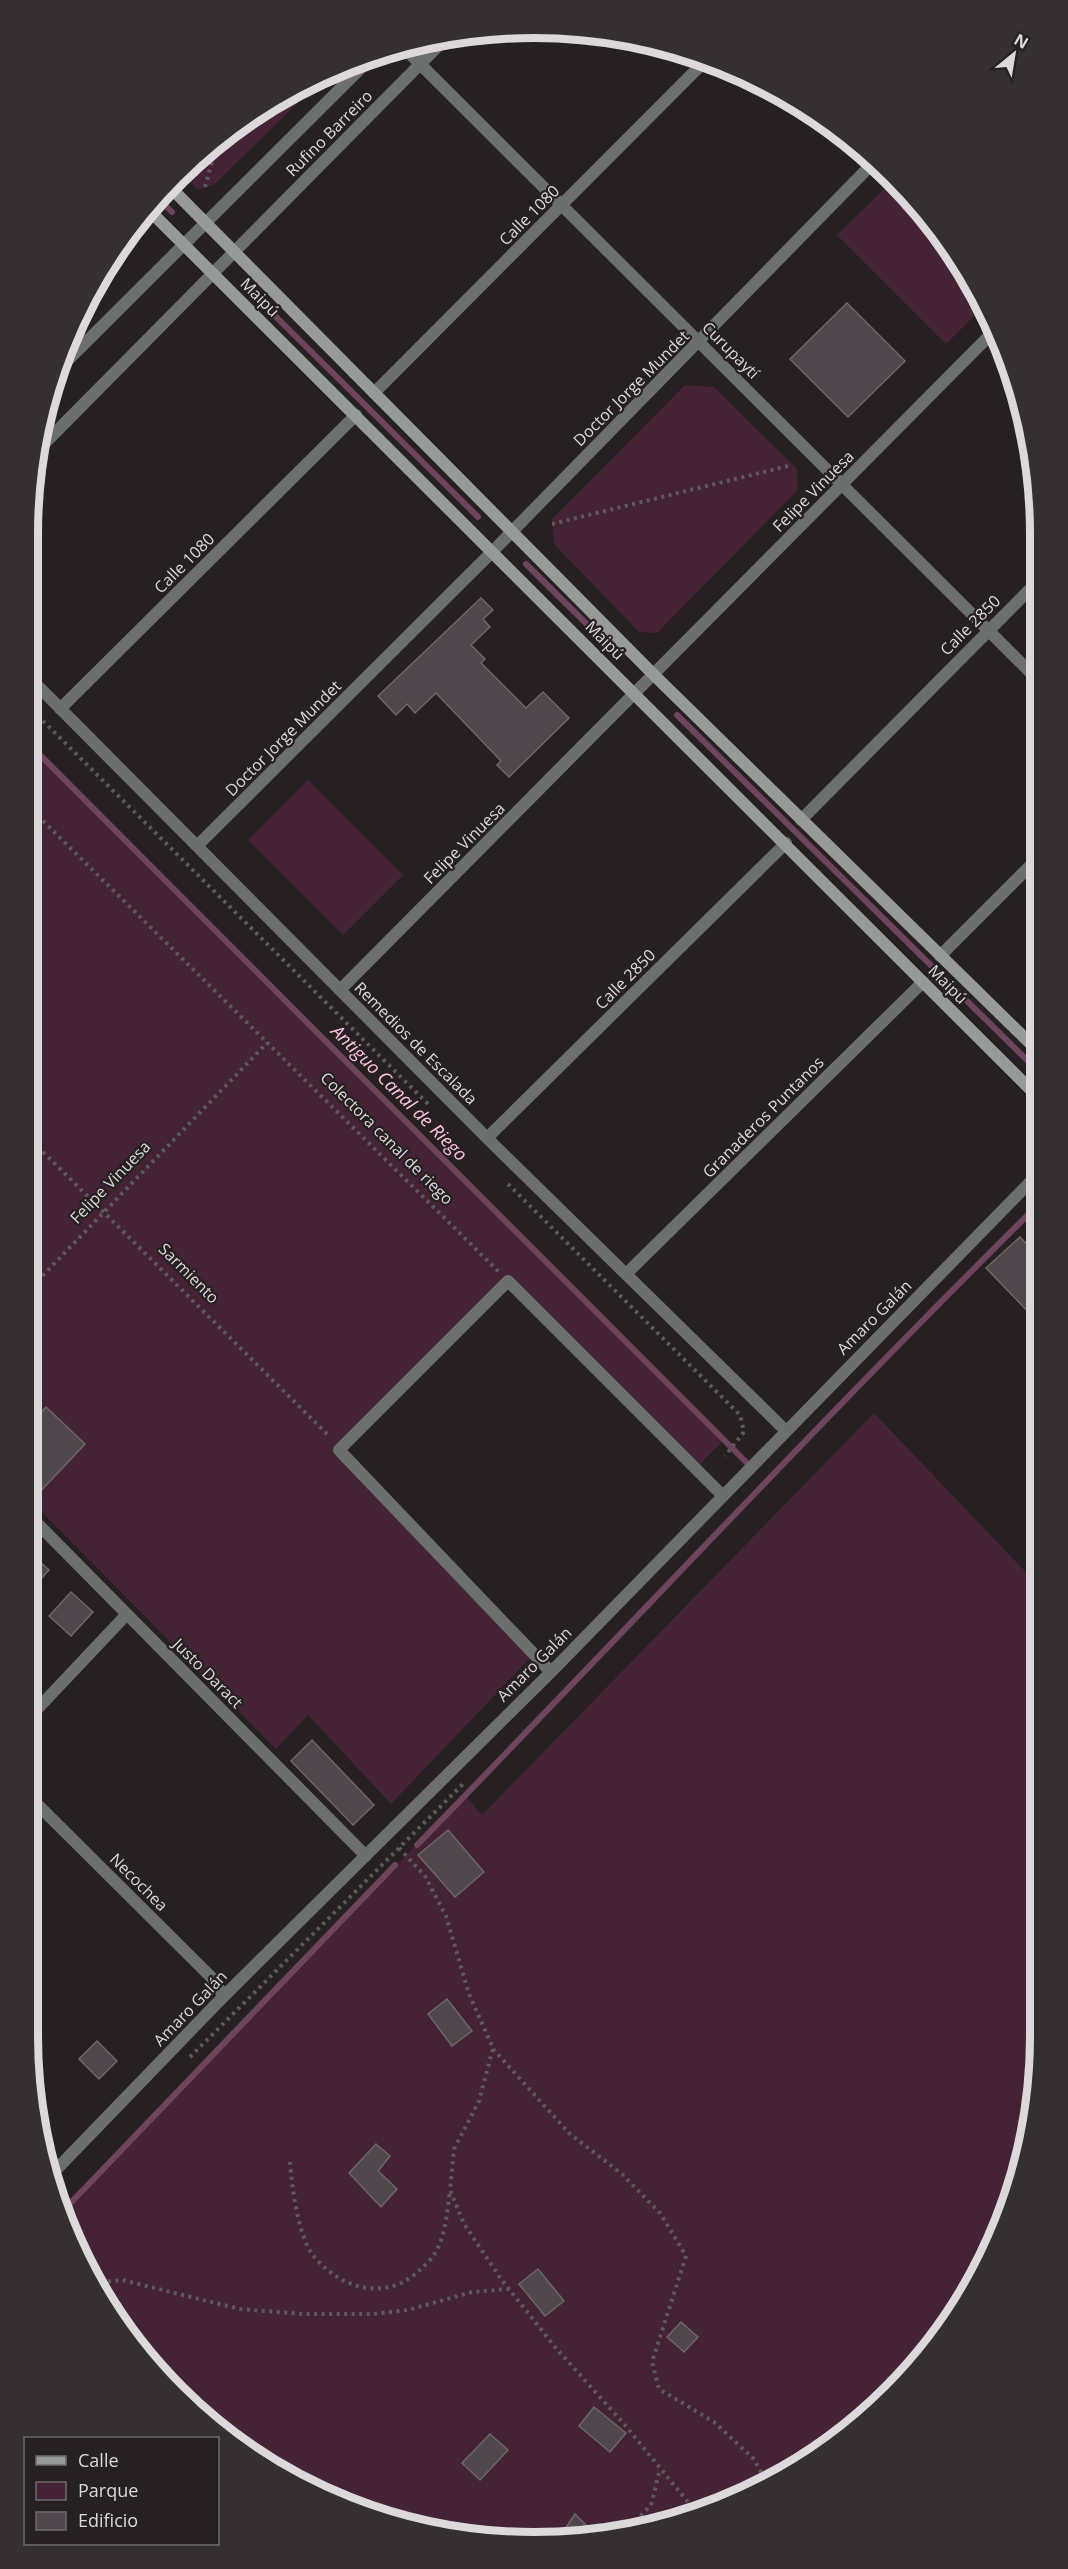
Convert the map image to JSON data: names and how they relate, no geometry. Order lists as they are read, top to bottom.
{
  "streets": {
    "street": [
      "Rufino Barreiro",
      "Calle 1080",
      "Maipú",
      "Curupaytí",
      "Doctor Jorge Mundet",
      "Felipe Vinuesa",
      "Calle 2850",
      "Remedios de Escalada",
      "Granaderos Puntanos",
      "Amaro Galán",
      "Justo Daract",
      "Necochea"
    ],
    "path": ["Colectora canal de riego", "Sarmiento"]
  },
  "crossings": [
    ["Rufino Barreiro", "Maipú"],
    ["Rufino Barreiro", "Curupaytí"],
    ["Calle 1080", "Maipú"],
    ["Calle 1080", "Curupaytí"],
    ["Calle 1080", "Remedios de Escalada"],
    ["Maipú", "Doctor Jorge Mundet"],
    ["Maipú", "Felipe Vinuesa"],
    ["Maipú", "Calle 2850"],
    ["Maipú", "Granaderos Puntanos"],
    ["Curupaytí", "Doctor Jorge Mundet"],
    ["Curupaytí", "Felipe Vinuesa"],
    ["Curupaytí", "Calle 2850"],
    ["Doctor Jorge Mundet", "Remedios de Escalada"],
    ["Felipe Vinuesa", "Remedios de Escalada"],
    ["Felipe Vinuesa", "Colectora canal de riego"],
    ["Felipe Vinuesa", "Sarmiento"],
    ["Calle 2850", "Remedios de Escalada"],
    ["Remedios de Escalada", "Granaderos Puntanos"],
    ["Remedios de Escalada", "Amaro Galán"],
    ["Amaro Galán", "Justo Daract"],
    ["Amaro Galán", "Necochea"]
  ],
  "water": ["Antiguo Canal de Riego"],
  "legend": ["Calle", "Parque", "Edificio"],
  "north": "top right"
}
